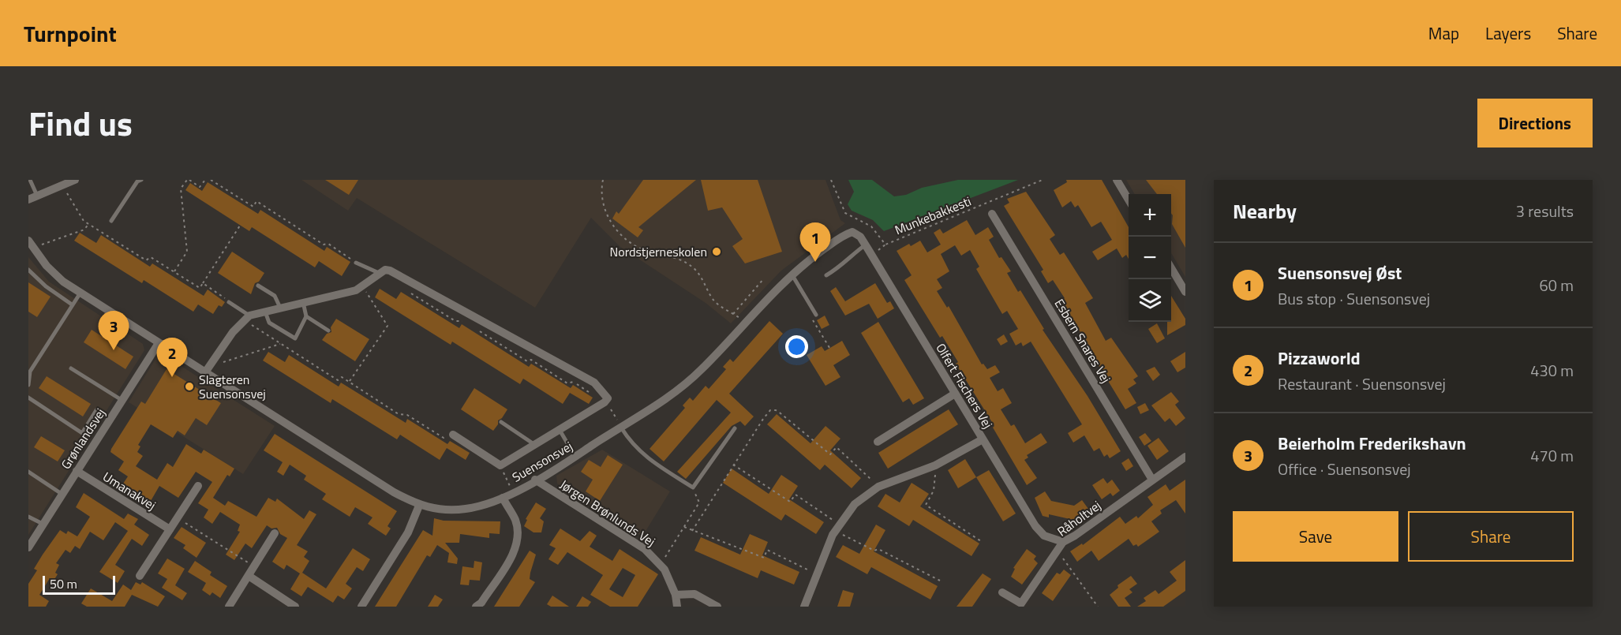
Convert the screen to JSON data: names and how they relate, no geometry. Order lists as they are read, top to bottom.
{
  "streets": {
    "street": [
      "Esbern Snares Vej",
      "Olfert Fischers Vej",
      "Grønlandsvej",
      "Suensonsvej",
      "Umanakvej",
      "Jørgen Brønlunds Vej",
      "Råholtvej"
    ],
    "path": ["Munkebakkesti"]
  },
  "crossings": [
    ["Esbern Snares Vej", "Råholtvej"],
    ["Olfert Fischers Vej", "Suensonsvej"],
    ["Olfert Fischers Vej", "Råholtvej"],
    ["Grønlandsvej", "Suensonsvej"],
    ["Grønlandsvej", "Umanakvej"],
    ["Suensonsvej", "Jørgen Brønlunds Vej"]
  ],
  "places": ["Nordstjerneskolen", "Slagteren Suensonsvej"],
  "scale_bar": "50 m",
  "page": {
    "header": "Turnpoint",
    "nav": ["Map", "Layers", "Share"],
    "title": "Find us",
    "buttons": [
      "Directions",
      ["Save", "Share"]
    ],
    "heading": ["Nearby", "3 results"],
    "map_buttons": ["+", "−"],
    "pins": ["1", "3", "2"],
    "list": [
      {
        "mark": "1",
        "name": "Suensonsvej Øst",
        "note": "Bus stop · Suensonsvej",
        "value": "60 m"
      },
      {
        "mark": "2",
        "name": "Pizzaworld",
        "note": "Restaurant · Suensonsvej",
        "value": "430 m"
      },
      {
        "mark": "3",
        "name": "Beierholm Frederikshavn",
        "note": "Office · Suensonsvej",
        "value": "470 m"
      }
    ],
    "scale": "50 m"
  }
}
